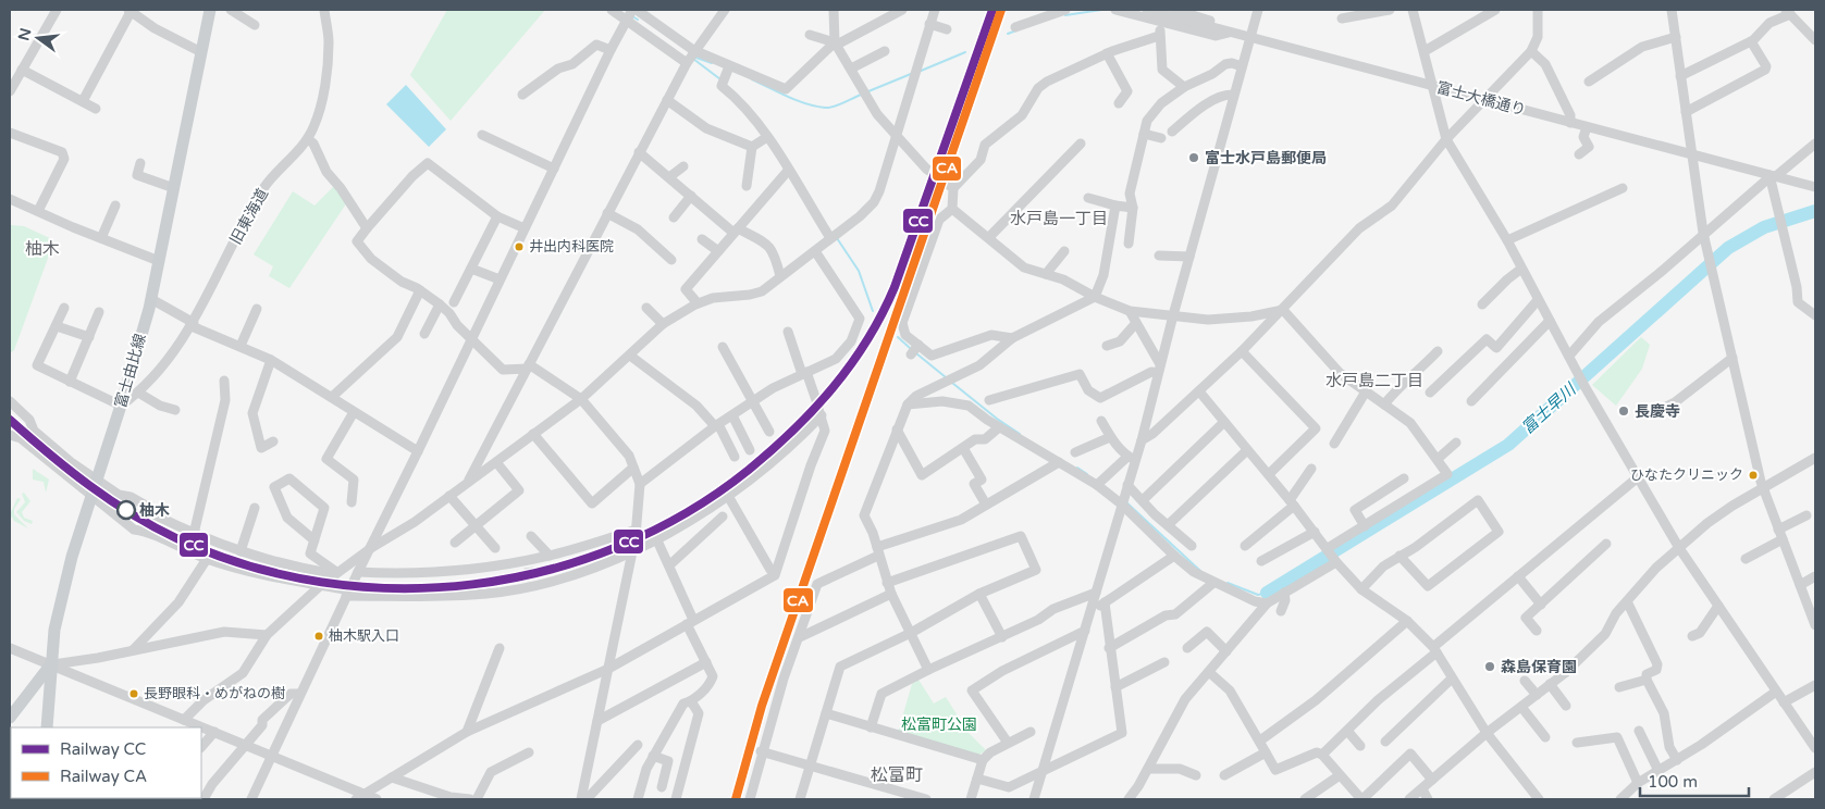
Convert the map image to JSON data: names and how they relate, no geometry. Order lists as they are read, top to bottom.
{
  "streets": {
    "main road": ["富士由比線"],
    "street": ["富士大橋通り", "旧東海道"]
  },
  "crossings": [
    ["旧東海道", "富士由比線"]
  ],
  "districts": [
    "水戸島一丁目",
    "柚木",
    "水戸島二丁目",
    "松富町"
  ],
  "water": ["富士早川"],
  "parks": ["松富町公園"],
  "places": [
    "富士水戸島郵便局",
    "井出内科医院",
    "長慶寺",
    "ひなたクリニック",
    "柚木",
    "柚木駅入口",
    "森島保育園",
    "長野眼科・めがねの樹"
  ],
  "lines": ["rail line CC", "rail line CA"],
  "legend": ["Railway CC", "Railway CA"],
  "scale_bar": "100 m",
  "north": "left"
}
